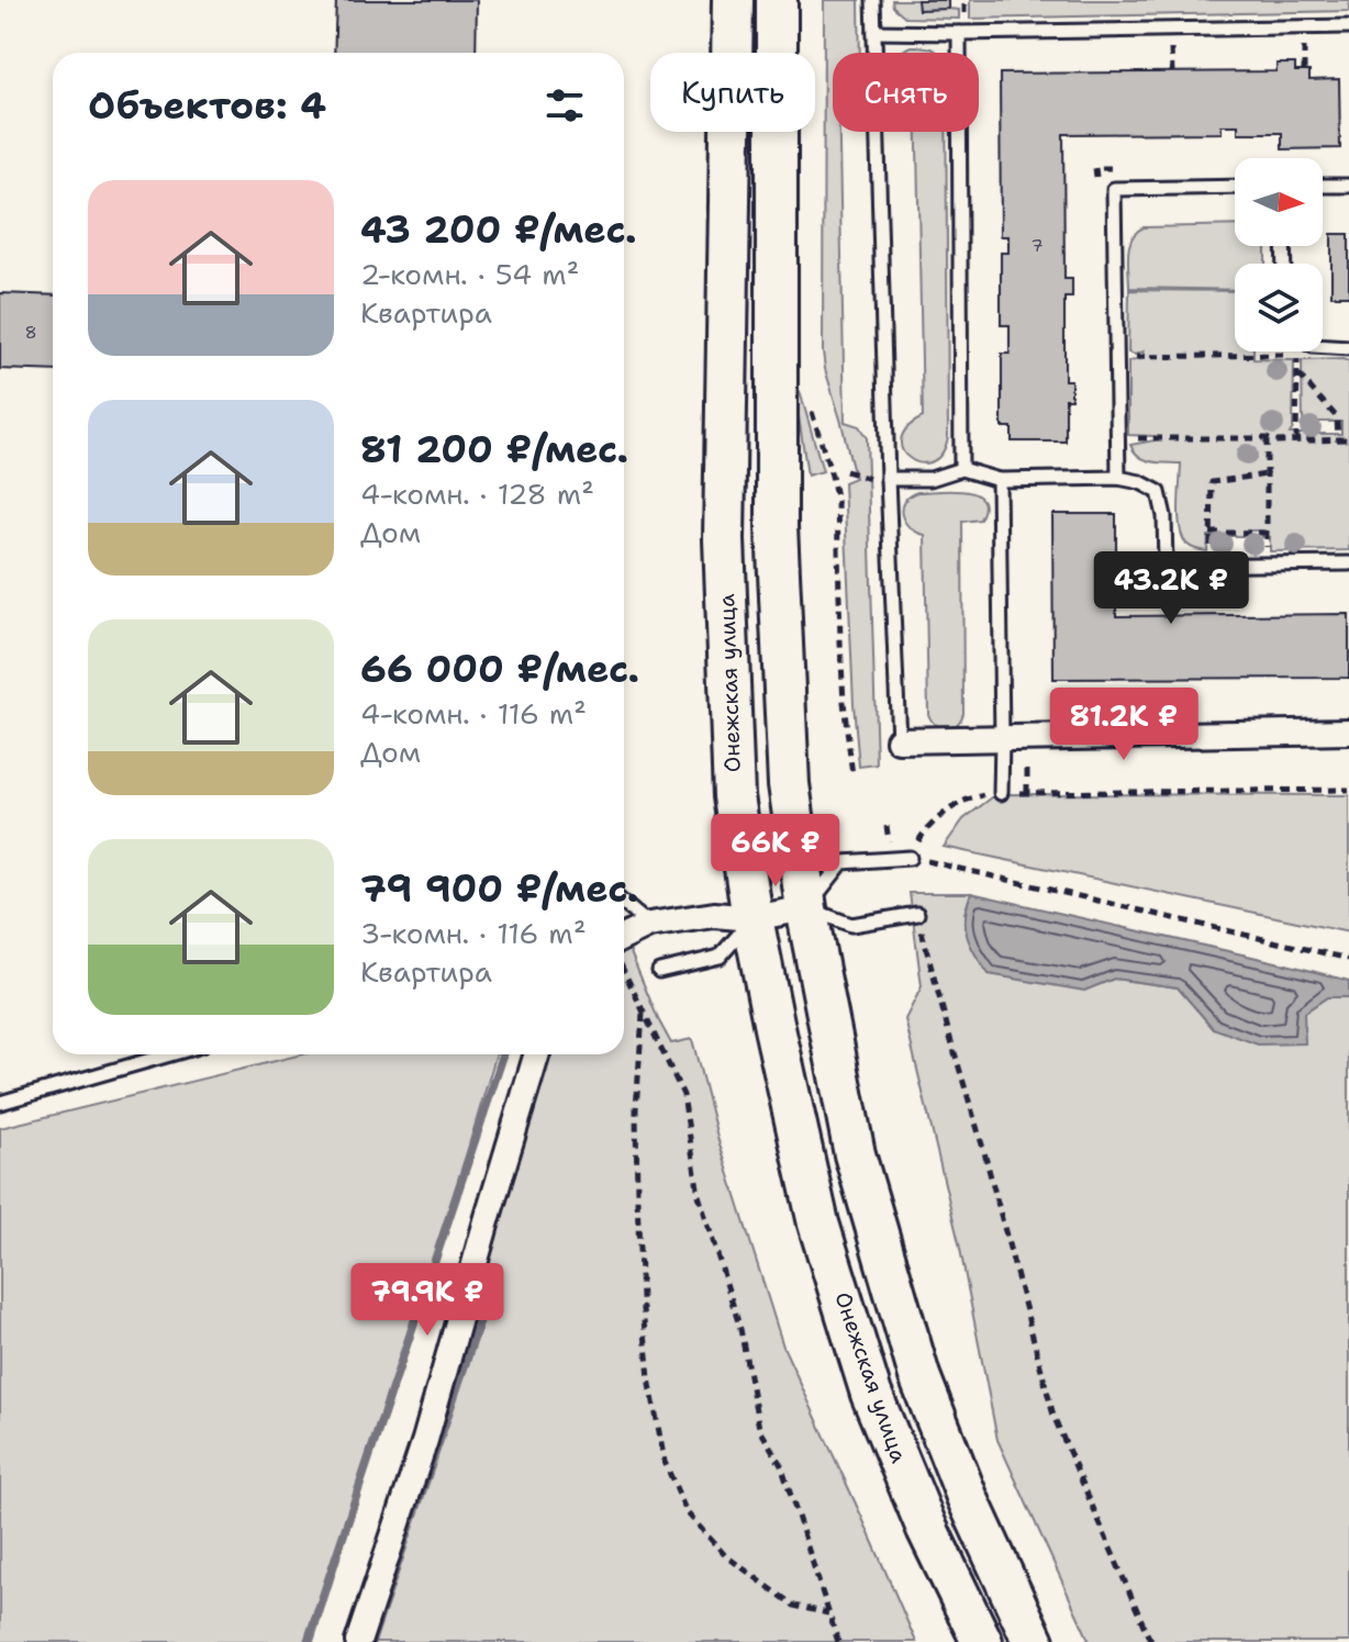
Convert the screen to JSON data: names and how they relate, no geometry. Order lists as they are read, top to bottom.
{
  "streets": {
    "main road": ["Онежская улица"]
  },
  "house_numbers": ["7", "8"],
  "north": "right",
  "page": {
    "chip": ["Купить", "Снять"],
    "heading": "Объектов: 4",
    "list": [
      {
        "name": "43 200 ₽/мес.",
        "note": "2-комн. · 54 m² · Квартира"
      },
      {
        "name": "81 200 ₽/мес.",
        "note": "4-комн. · 128 m² · Дом"
      },
      {
        "name": "66 000 ₽/мес.",
        "note": "4-комн. · 116 m² · Дом"
      },
      {
        "name": "79 900 ₽/мес.",
        "note": "3-комн. · 116 m² · Квартира"
      }
    ],
    "price": [
      "43.2K ₽",
      "81.2K ₽",
      "66K ₽",
      "79.9K ₽"
    ]
  }
}
